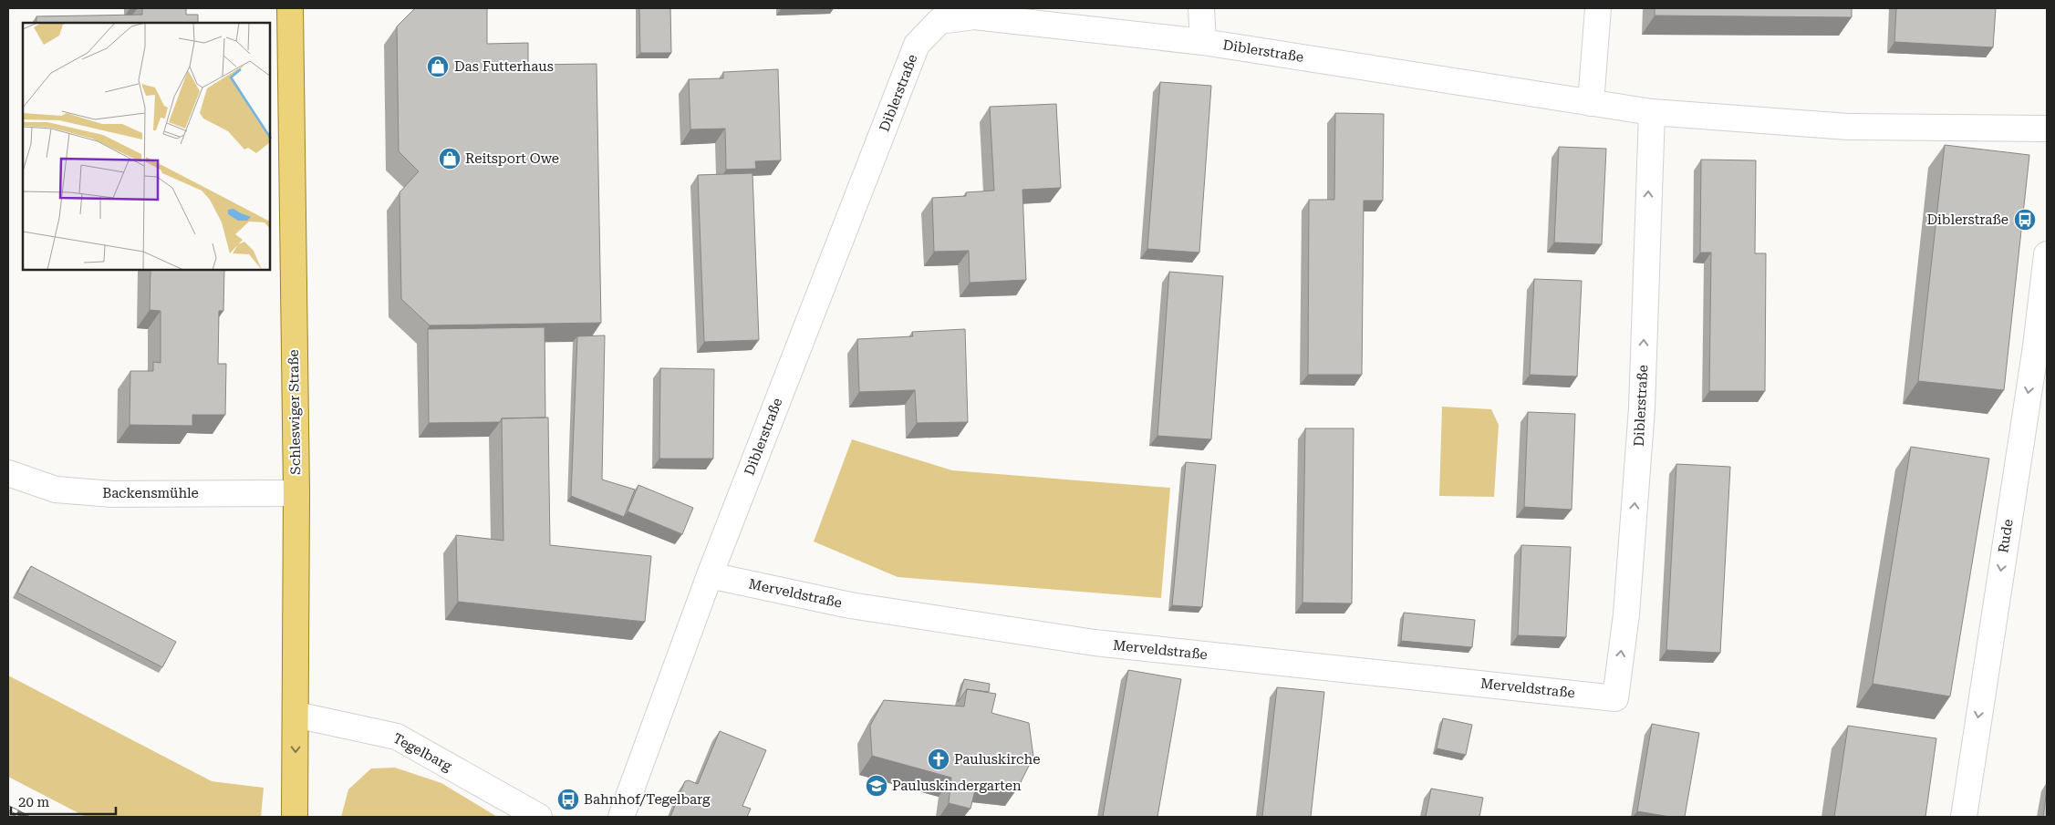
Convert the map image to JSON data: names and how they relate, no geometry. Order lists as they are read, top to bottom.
{
  "streets": {
    "main road": ["Schleswiger Straße"],
    "street": [
      "Diblerstraße",
      "Backensmühle",
      "Rude",
      "Merveldstraße",
      "Tegelbarg"
    ]
  },
  "crossings": [
    ["Diblerstraße", "Merveldstraße"],
    ["Schleswiger Straße", "Backensmühle"],
    ["Schleswiger Straße", "Tegelbarg"]
  ],
  "one_way": ["Rude"],
  "places": {
    "shop": ["Das Futterhaus", "Reitsport Owe"],
    "bus stop": ["Diblerstraße", "Bahnhof/Tegelbarg"],
    "church": ["Pauluskirche"],
    "school or university": ["Pauluskindergarten"]
  },
  "scale_bar": "20 m"
}
